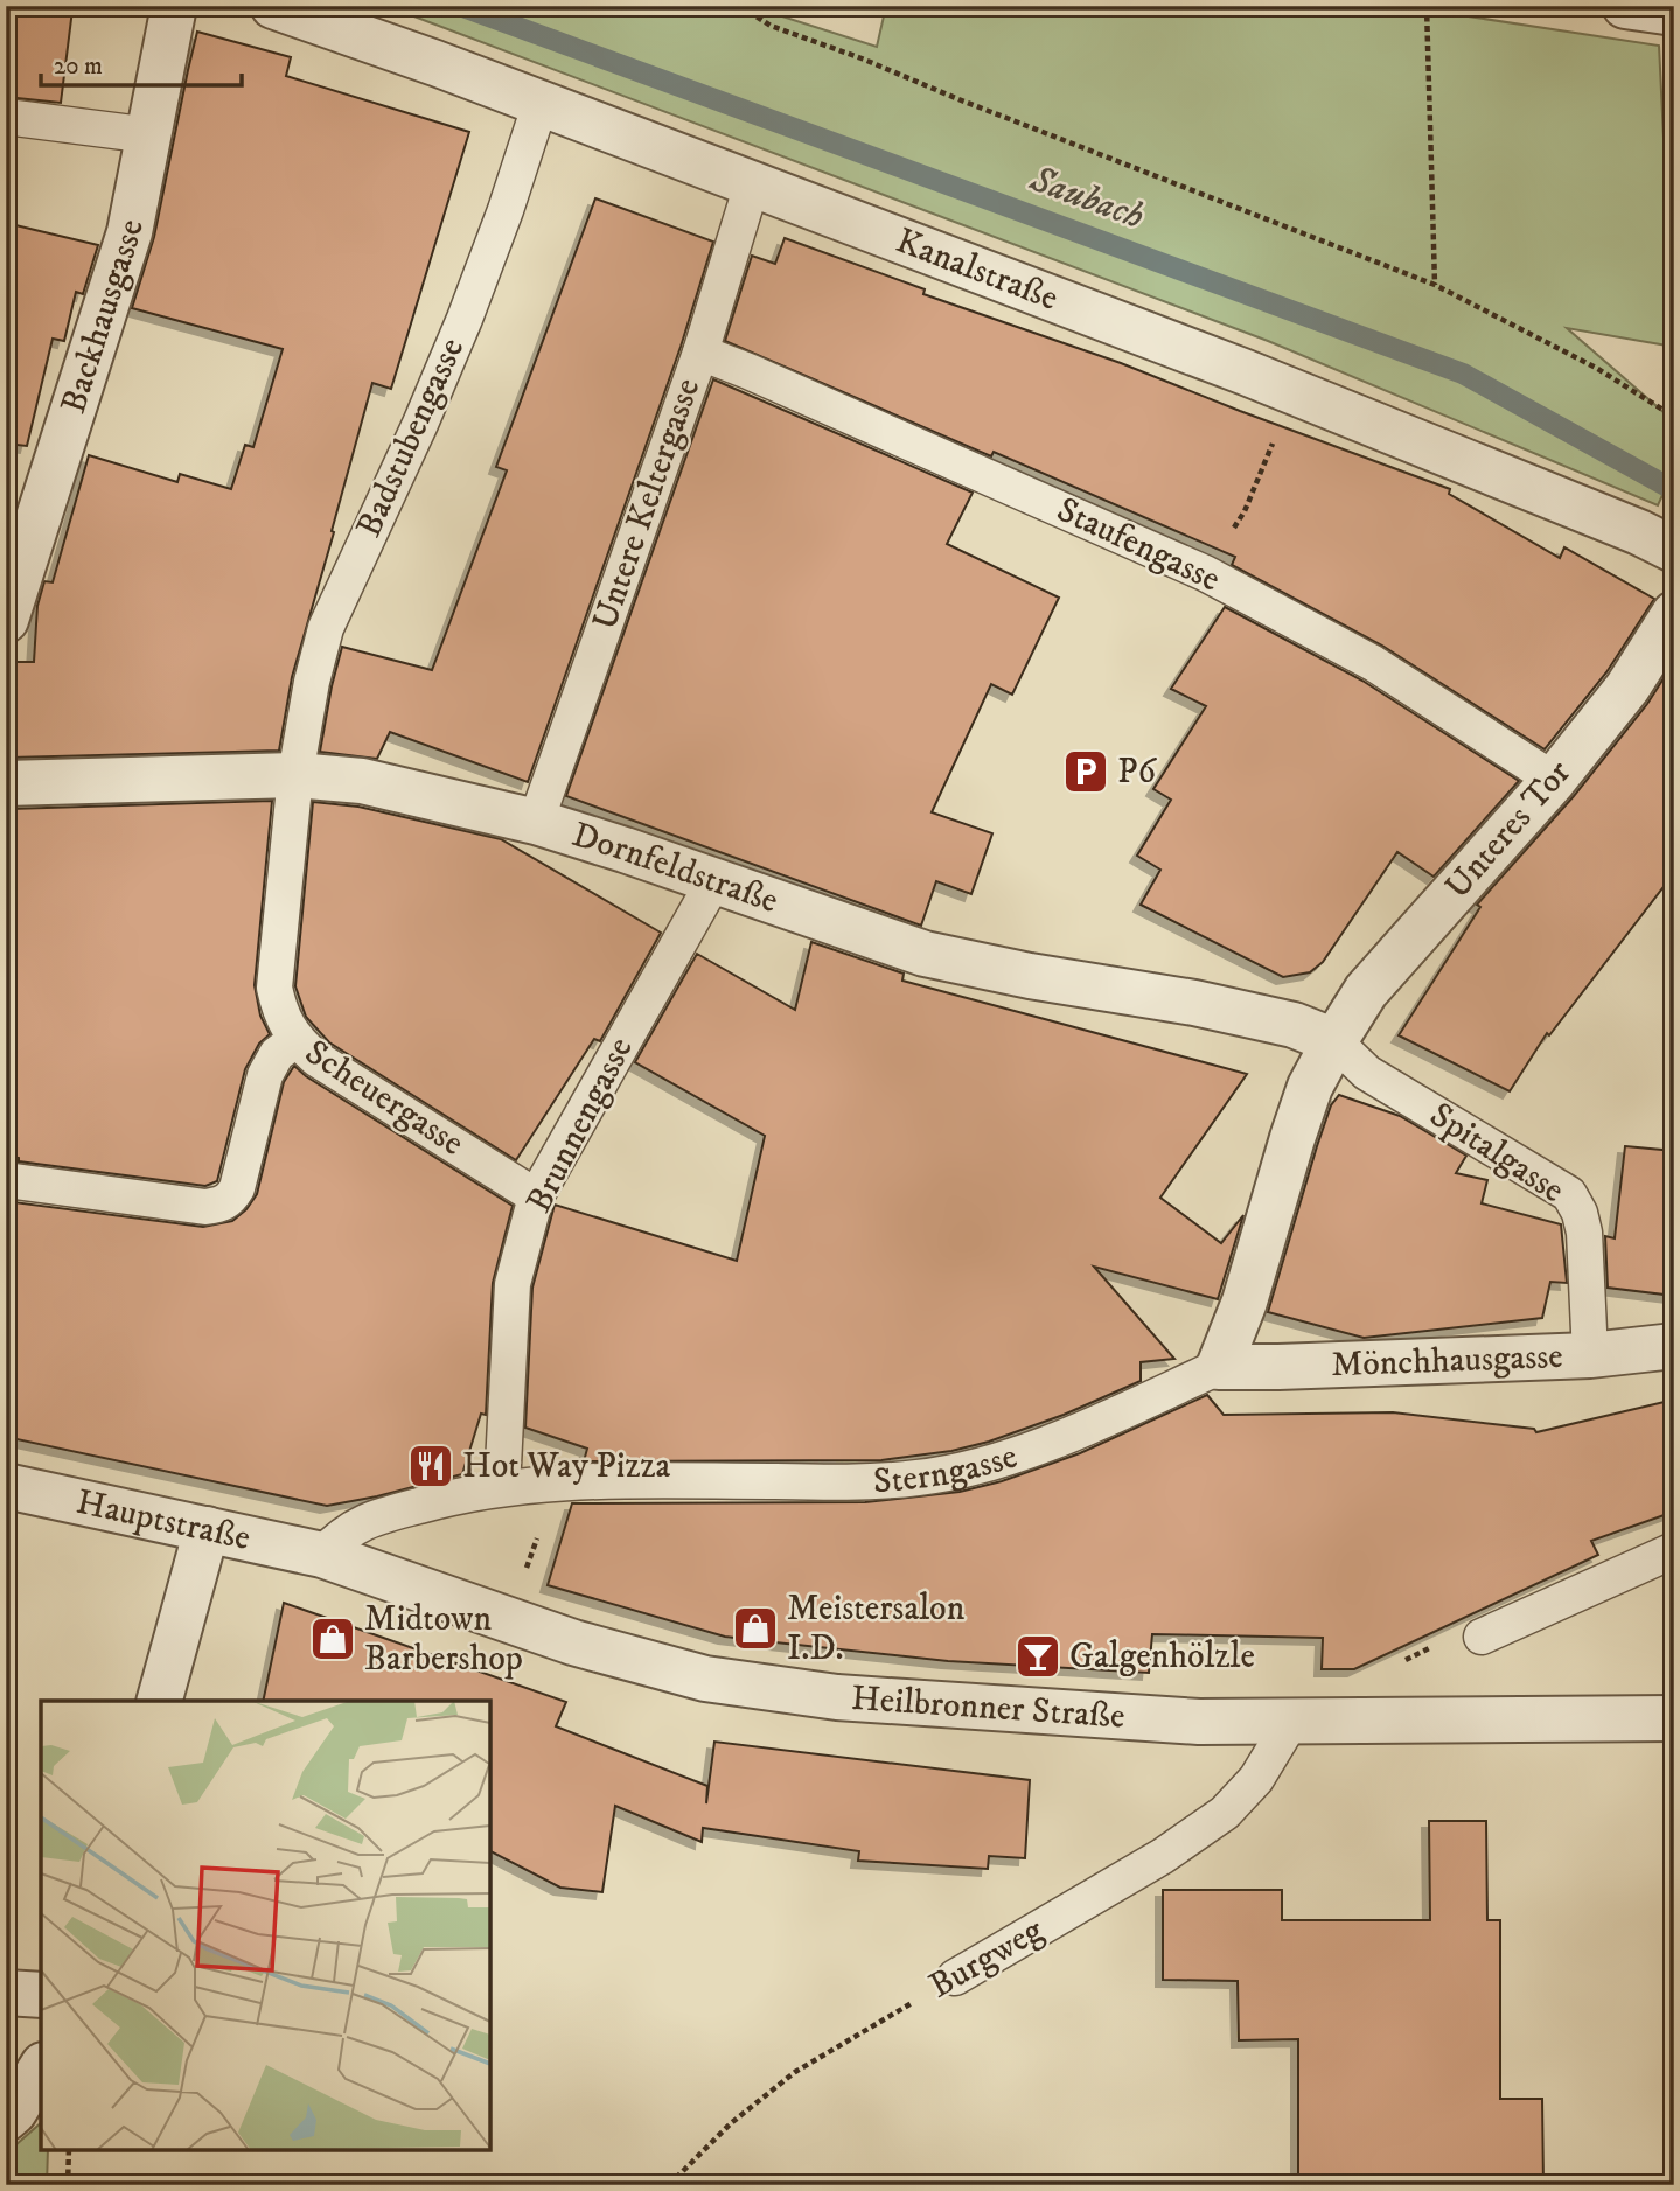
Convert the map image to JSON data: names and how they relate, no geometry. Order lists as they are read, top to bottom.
{
  "streets": {
    "street": [
      "Kanalstraße",
      "Backhausgasse",
      "Unteres Tor",
      "Dornfeldstraße",
      "Mönchhausgasse",
      "Hauptstraße",
      "Heilbronner Straße"
    ],
    "lane": [
      "Badstubengasse",
      "Untere Keltergasse",
      "Staufengasse",
      "Scheuergasse",
      "Brunnengasse",
      "Spitalgasse",
      "Sterngasse",
      "Burgweg"
    ]
  },
  "crossings": [
    ["Kanalstraße", "Badstubengasse"],
    ["Kanalstraße", "Untere Keltergasse"],
    ["Badstubengasse", "Dornfeldstraße"],
    ["Badstubengasse", "Scheuergasse"],
    ["Untere Keltergasse", "Staufengasse"],
    ["Untere Keltergasse", "Dornfeldstraße"],
    ["Staufengasse", "Unteres Tor"],
    ["Unteres Tor", "Dornfeldstraße"],
    ["Unteres Tor", "Spitalgasse"],
    ["Dornfeldstraße", "Scheuergasse"],
    ["Dornfeldstraße", "Brunnengasse"],
    ["Dornfeldstraße", "Spitalgasse"],
    ["Scheuergasse", "Brunnengasse"],
    ["Brunnengasse", "Sterngasse"],
    ["Spitalgasse", "Mönchhausgasse"],
    ["Mönchhausgasse", "Sterngasse"],
    ["Sterngasse", "Hauptstraße"],
    ["Sterngasse", "Heilbronner Straße"],
    ["Hauptstraße", "Heilbronner Straße"],
    ["Heilbronner Straße", "Burgweg"]
  ],
  "water": ["Saubach"],
  "places": {
    "parking": ["P6"],
    "restaurant": ["Hot Way Pizza"],
    "shop": ["Meistersalon I.D.", "Midtown Barbershop"],
    "bar": ["Galgenhölzle"]
  },
  "scale_bar": "20 m"
}
